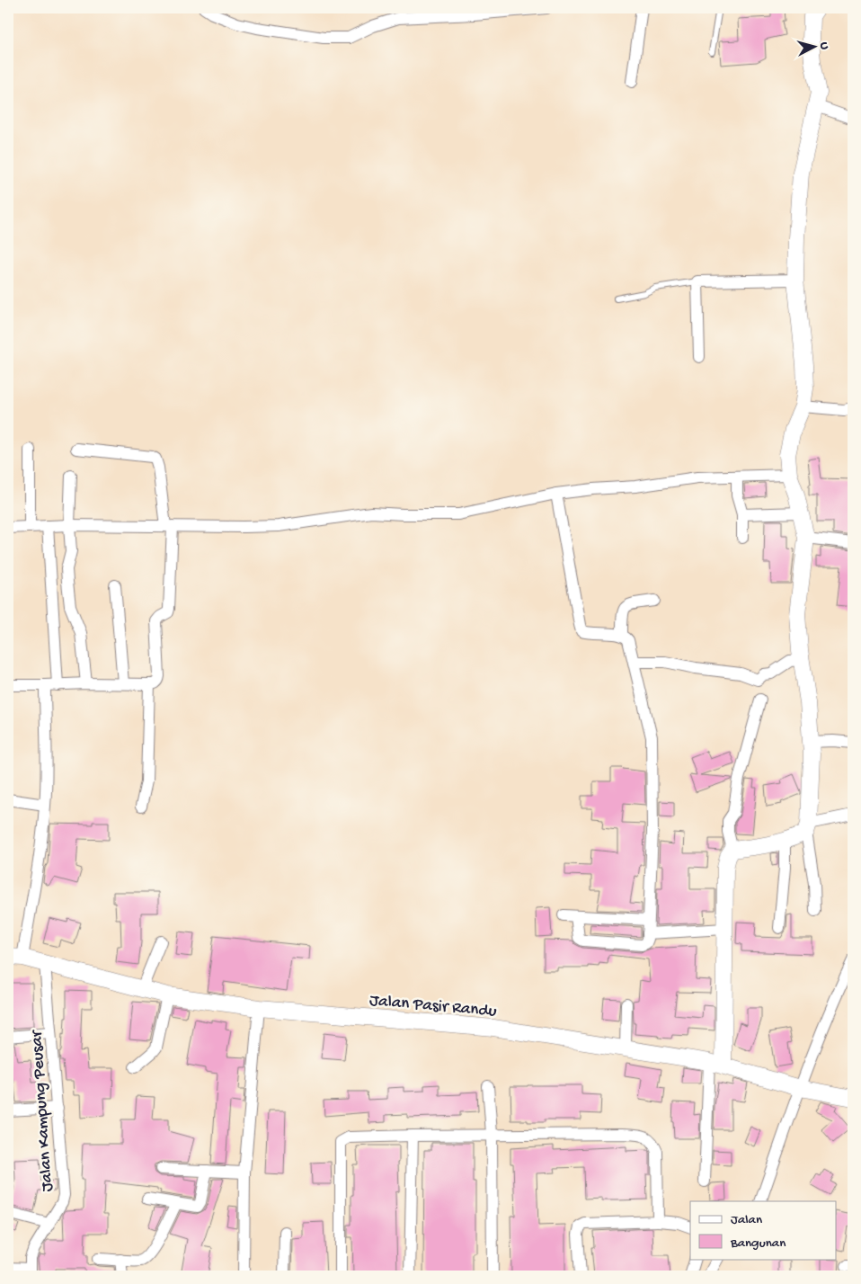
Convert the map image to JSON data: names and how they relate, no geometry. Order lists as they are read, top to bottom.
{
  "streets": {
    "street": ["Jalan Pasir Randu", "Jalan Kampung Peusar"]
  },
  "crossings": [
    ["Jalan Pasir Randu", "Jalan Kampung Peusar"]
  ],
  "legend": ["Jalan", "Bangunan"],
  "north": "right"
}
